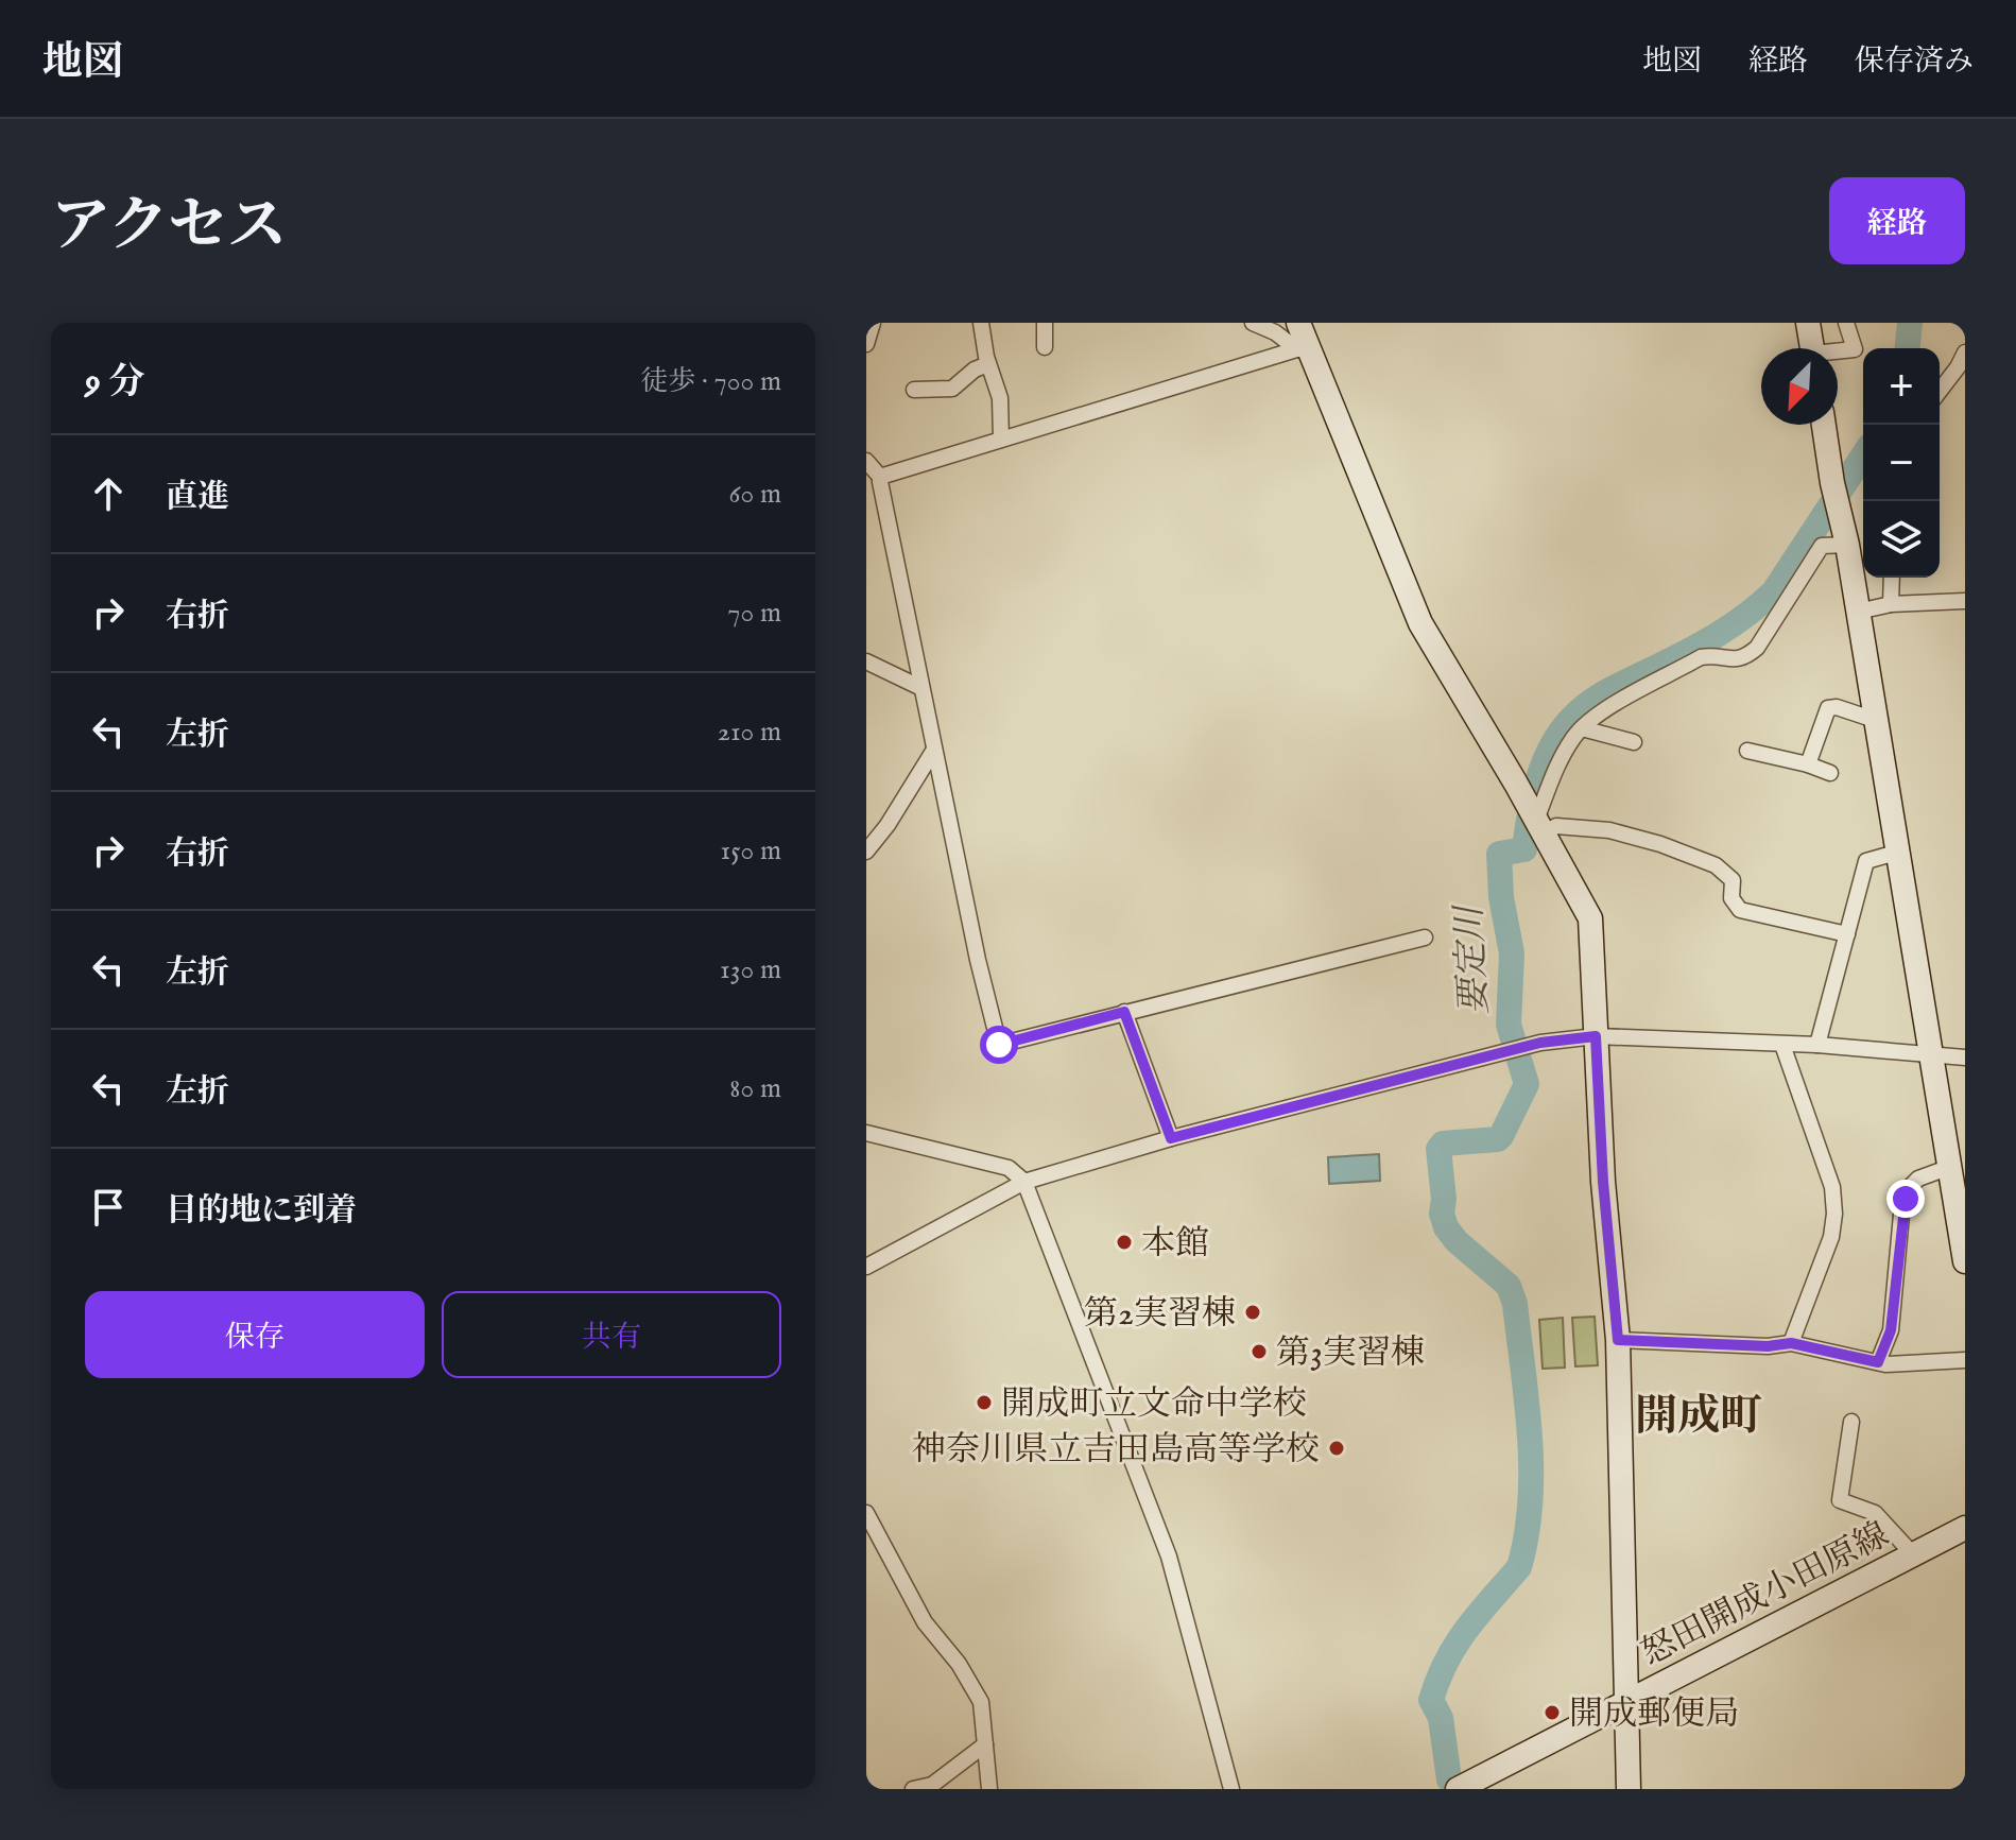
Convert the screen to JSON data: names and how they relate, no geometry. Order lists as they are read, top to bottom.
{
  "streets": {
    "main road": ["怒田開成小田原線"]
  },
  "districts": ["開成町"],
  "water": ["要定川"],
  "places": [
    "本館",
    "第2実習棟",
    "第3実習棟",
    "開成町立文命中学校",
    "神奈川県立吉田島高等学校",
    "開成郵便局"
  ],
  "north": "bottom left",
  "page": {
    "header": "地図",
    "nav": ["地図", "経路", "保存済み"],
    "title": "アクセス",
    "buttons": [
      "経路",
      ["保存", "共有"]
    ],
    "heading": ["9 分", "徒歩 · 700 m"],
    "map_buttons": ["+", "−"],
    "list": [
      ["直進", "60 m"],
      ["右折", "70 m"],
      ["左折", "210 m"],
      ["右折", "150 m"],
      ["左折", "130 m"],
      ["左折", "80 m"],
      "目的地に到着"
    ]
  }
}
